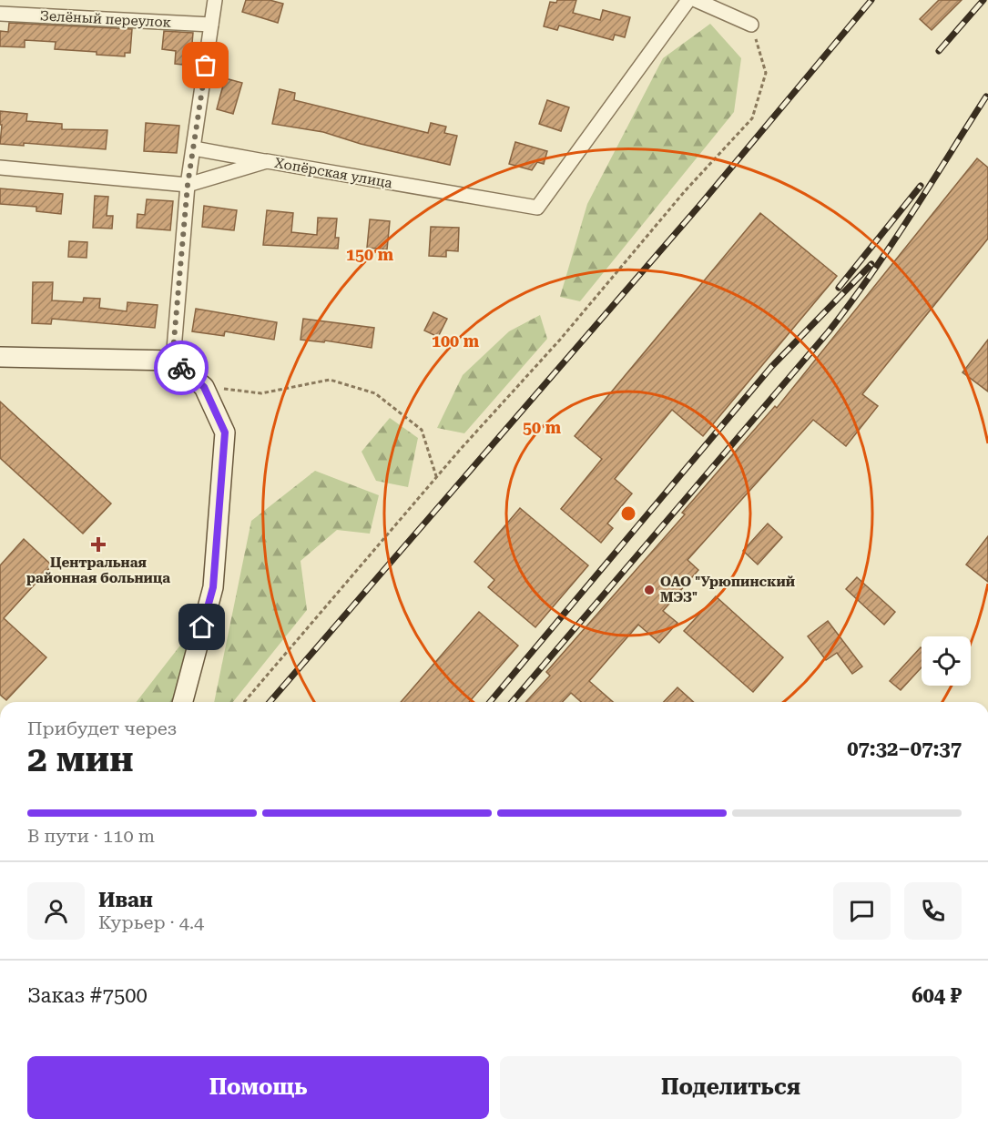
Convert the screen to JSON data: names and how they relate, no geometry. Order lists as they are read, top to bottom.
{
  "streets": {
    "street": ["Зелёный переулок", "Хопёрская улица"]
  },
  "places": {
    "health": ["Центральная районная больница"],
    "other": ["ОАО \"Урюпинский МЭЗ\""]
  },
  "page": {
    "heading": ["2 мин", "Прибудет через", "07:32–07:37"],
    "panel": [
      "Иван",
      "Курьер · 4.4",
      "Заказ #7500",
      "604 ₽"
    ],
    "bar": "В пути · 110 m",
    "buttons": ["Помощь", "Поделиться"]
  },
  "rings": ["150 m", "100 m", "50 m"]
}
